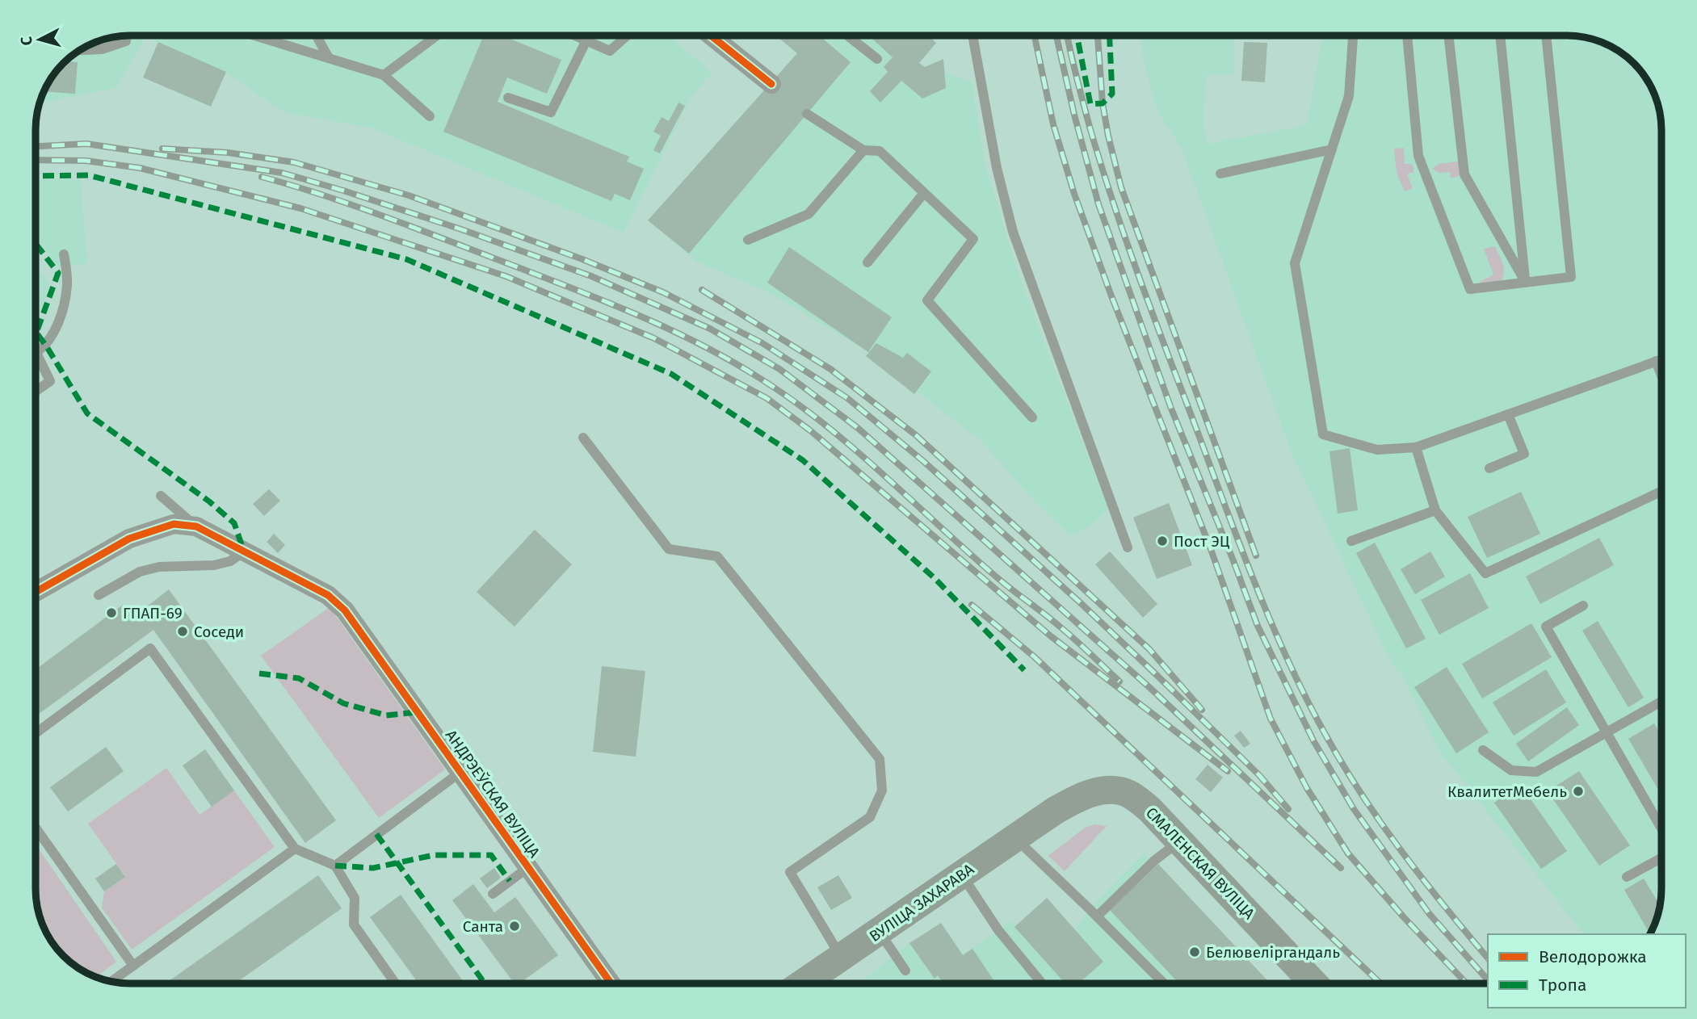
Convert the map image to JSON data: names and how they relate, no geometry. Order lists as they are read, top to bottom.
{
  "streets": {
    "main road": ["СМАЛЕНСКАЯ ВУЛІЦА", "ВУЛІЦА ЗАХАРАВА"],
    "street": ["АНДРЭЕЎСКАЯ ВУЛІЦА"]
  },
  "crossings": [
    ["СМАЛЕНСКАЯ ВУЛІЦА", "ВУЛІЦА ЗАХАРАВА"]
  ],
  "places": [
    "Пост ЭЦ",
    "ГПАП-69",
    "Соседи",
    "КвалитетМебель",
    "Санта",
    "Белювеліргандаль"
  ],
  "legend": ["Велодорожка", "Тропа"],
  "north": "left"
}
